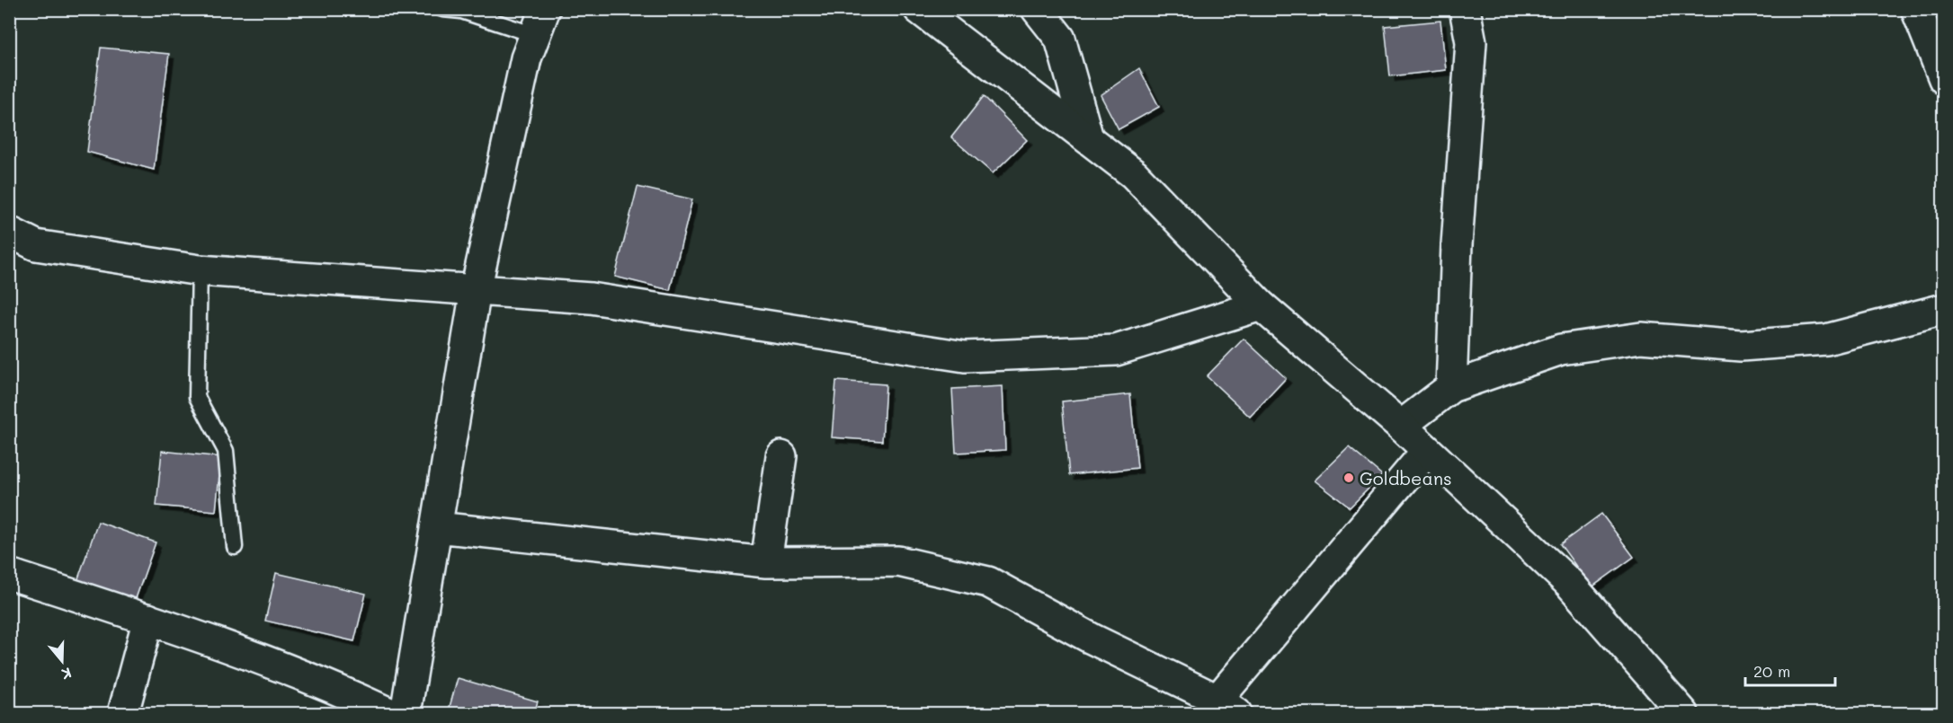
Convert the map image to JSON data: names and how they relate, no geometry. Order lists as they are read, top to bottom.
{
  "places": ["Goldbeans"],
  "scale_bar": "20 m",
  "north": "bottom"
}
